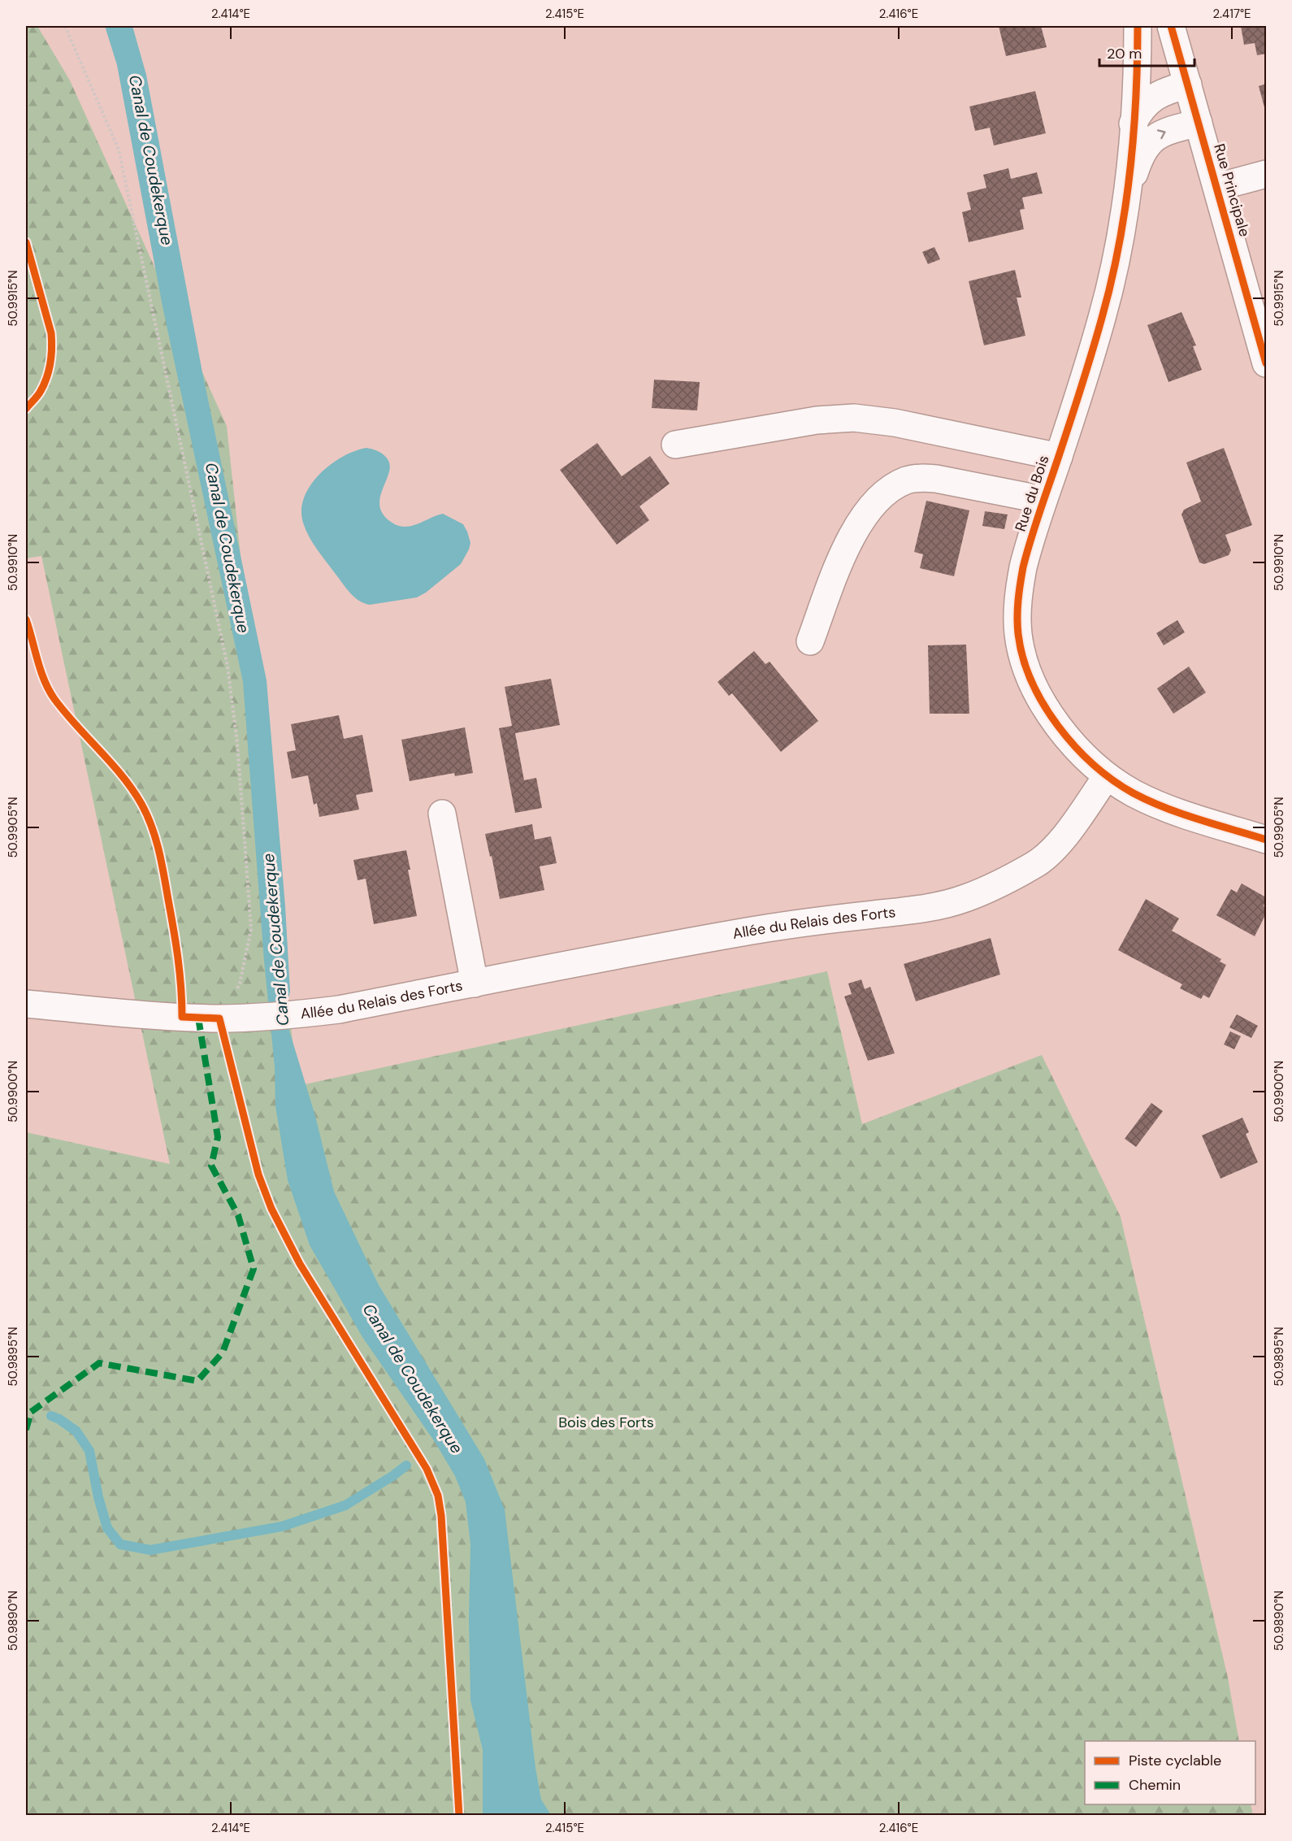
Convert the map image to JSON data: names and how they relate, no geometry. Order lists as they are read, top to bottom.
{
  "streets": {
    "street": ["Rue Principale", "Rue du Bois", "Allée du Relais des Forts"]
  },
  "crossings": [
    ["Rue Principale", "Rue du Bois"],
    ["Rue du Bois", "Allée du Relais des Forts"]
  ],
  "water": ["Canal de Coudekerque"],
  "parks": ["Bois des Forts"],
  "legend": ["Piste cyclable", "Chemin"],
  "scale_bar": "20 m",
  "coordinates": [
    "2.414°E",
    "2.415°E",
    "2.416°E",
    "2.417°E",
    "50.9915°N",
    "50.9910°N",
    "50.9905°N",
    "50.9900°N",
    "50.9895°N",
    "50.9890°N"
  ]
}
